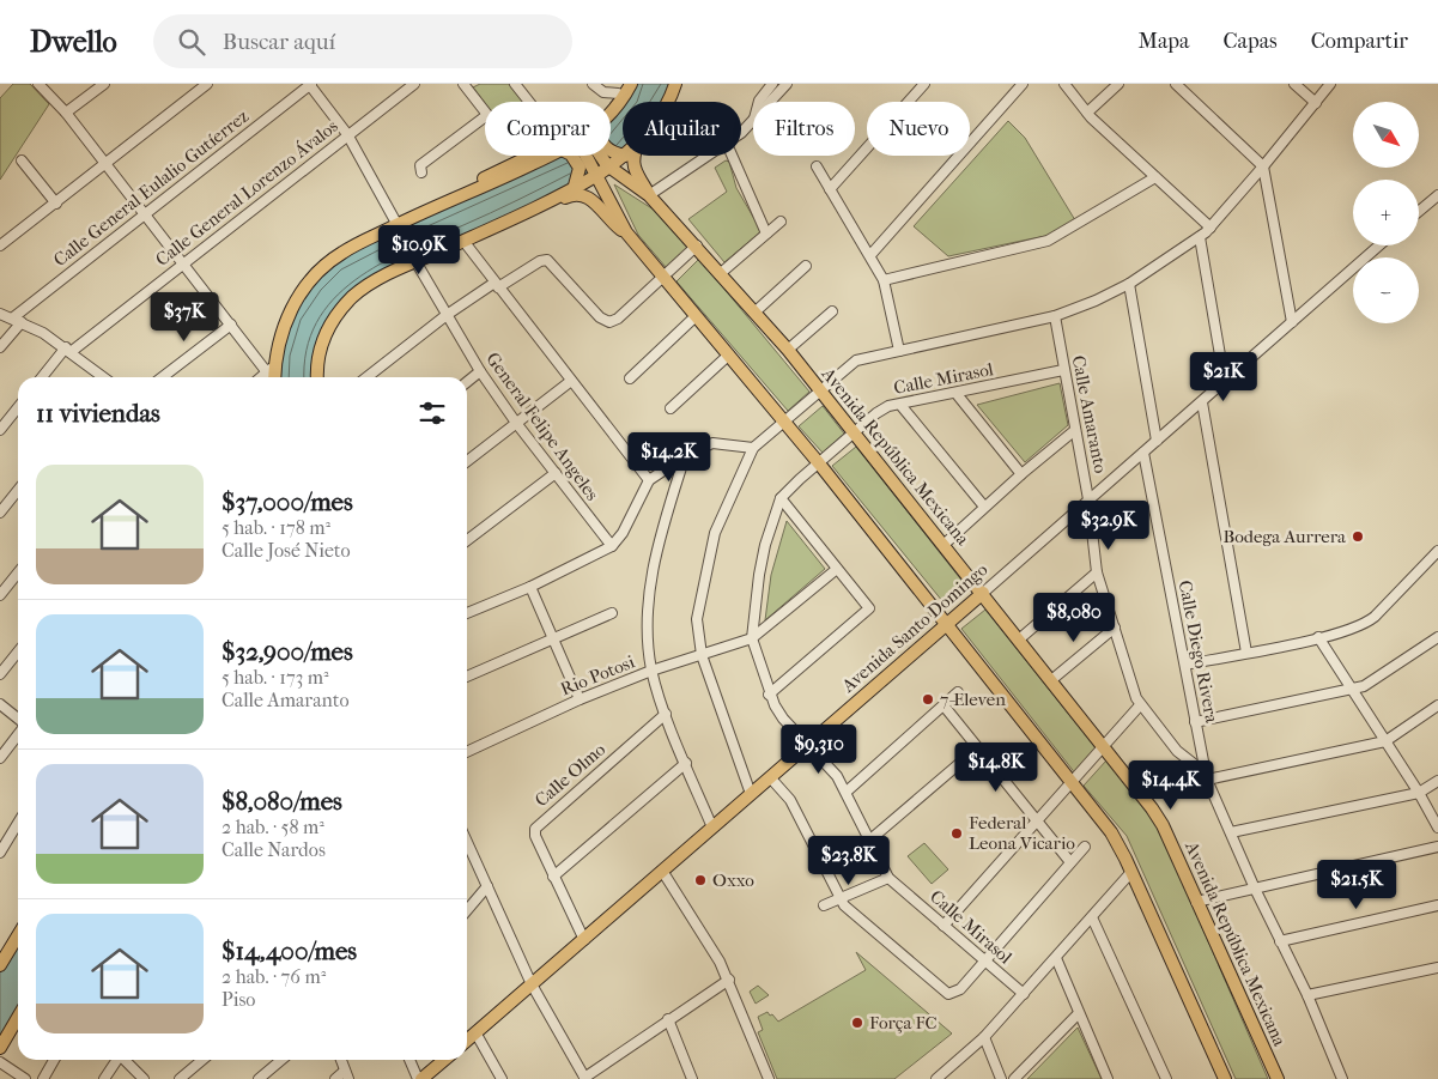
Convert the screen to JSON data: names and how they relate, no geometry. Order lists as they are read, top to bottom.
{
  "streets": {
    "main road": ["Avenida República Mexicana", "Avenida Santo Domingo"],
    "street": [
      "Calle General Eulalio Gutíerrez",
      "Calle General Lorenzo Ávalos",
      "Calle Mirasol",
      "Calle Amaranto",
      "General Felipe Angeles",
      "Calle Diego Rivera",
      "Rio Potosi",
      "Calle Olmo"
    ]
  },
  "crossings": [
    ["Calle Mirasol", "Calle Amaranto"],
    ["Calle Mirasol", "Avenida República Mexicana"],
    ["Calle Mirasol", "Avenida Santo Domingo"],
    ["Calle Mirasol", "Rio Potosi"],
    ["Calle Amaranto", "Avenida Santo Domingo"],
    ["Calle Amaranto", "Calle Diego Rivera"],
    ["Avenida República Mexicana", "Avenida Santo Domingo"],
    ["Avenida Santo Domingo", "Calle Diego Rivera"],
    ["Avenida Santo Domingo", "Calle Olmo"]
  ],
  "places": [
    "Bodega Aurrera",
    "7-Eleven",
    "Federal Leona Vicario",
    "Oxxo",
    "Força FC"
  ],
  "north": "bottom right",
  "page": {
    "header": "Dwello",
    "search": "Buscar aquí",
    "nav": ["Mapa", "Capas", "Compartir"],
    "map_buttons": ["+", "−"],
    "chip": [
      "Comprar",
      "Alquilar",
      "Filtros",
      "Nuevo"
    ],
    "price": [
      "$10.9K",
      "$37K",
      "$21K",
      "$14.2K",
      "$32.9K",
      "$8,080",
      "$9,310",
      "$14.8K",
      "$14.4K",
      "$23.8K",
      "$21.5K"
    ],
    "heading": "11 viviendas",
    "list": [
      {
        "name": "$37,000/mes",
        "note": "5 hab. · 178 m² · Calle José Nieto"
      },
      {
        "name": "$32,900/mes",
        "note": "5 hab. · 173 m² · Calle Amaranto"
      },
      {
        "name": "$8,080/mes",
        "note": "2 hab. · 58 m² · Calle Nardos"
      },
      {
        "name": "$14,400/mes",
        "note": "2 hab. · 76 m² · Piso"
      }
    ]
  }
}
